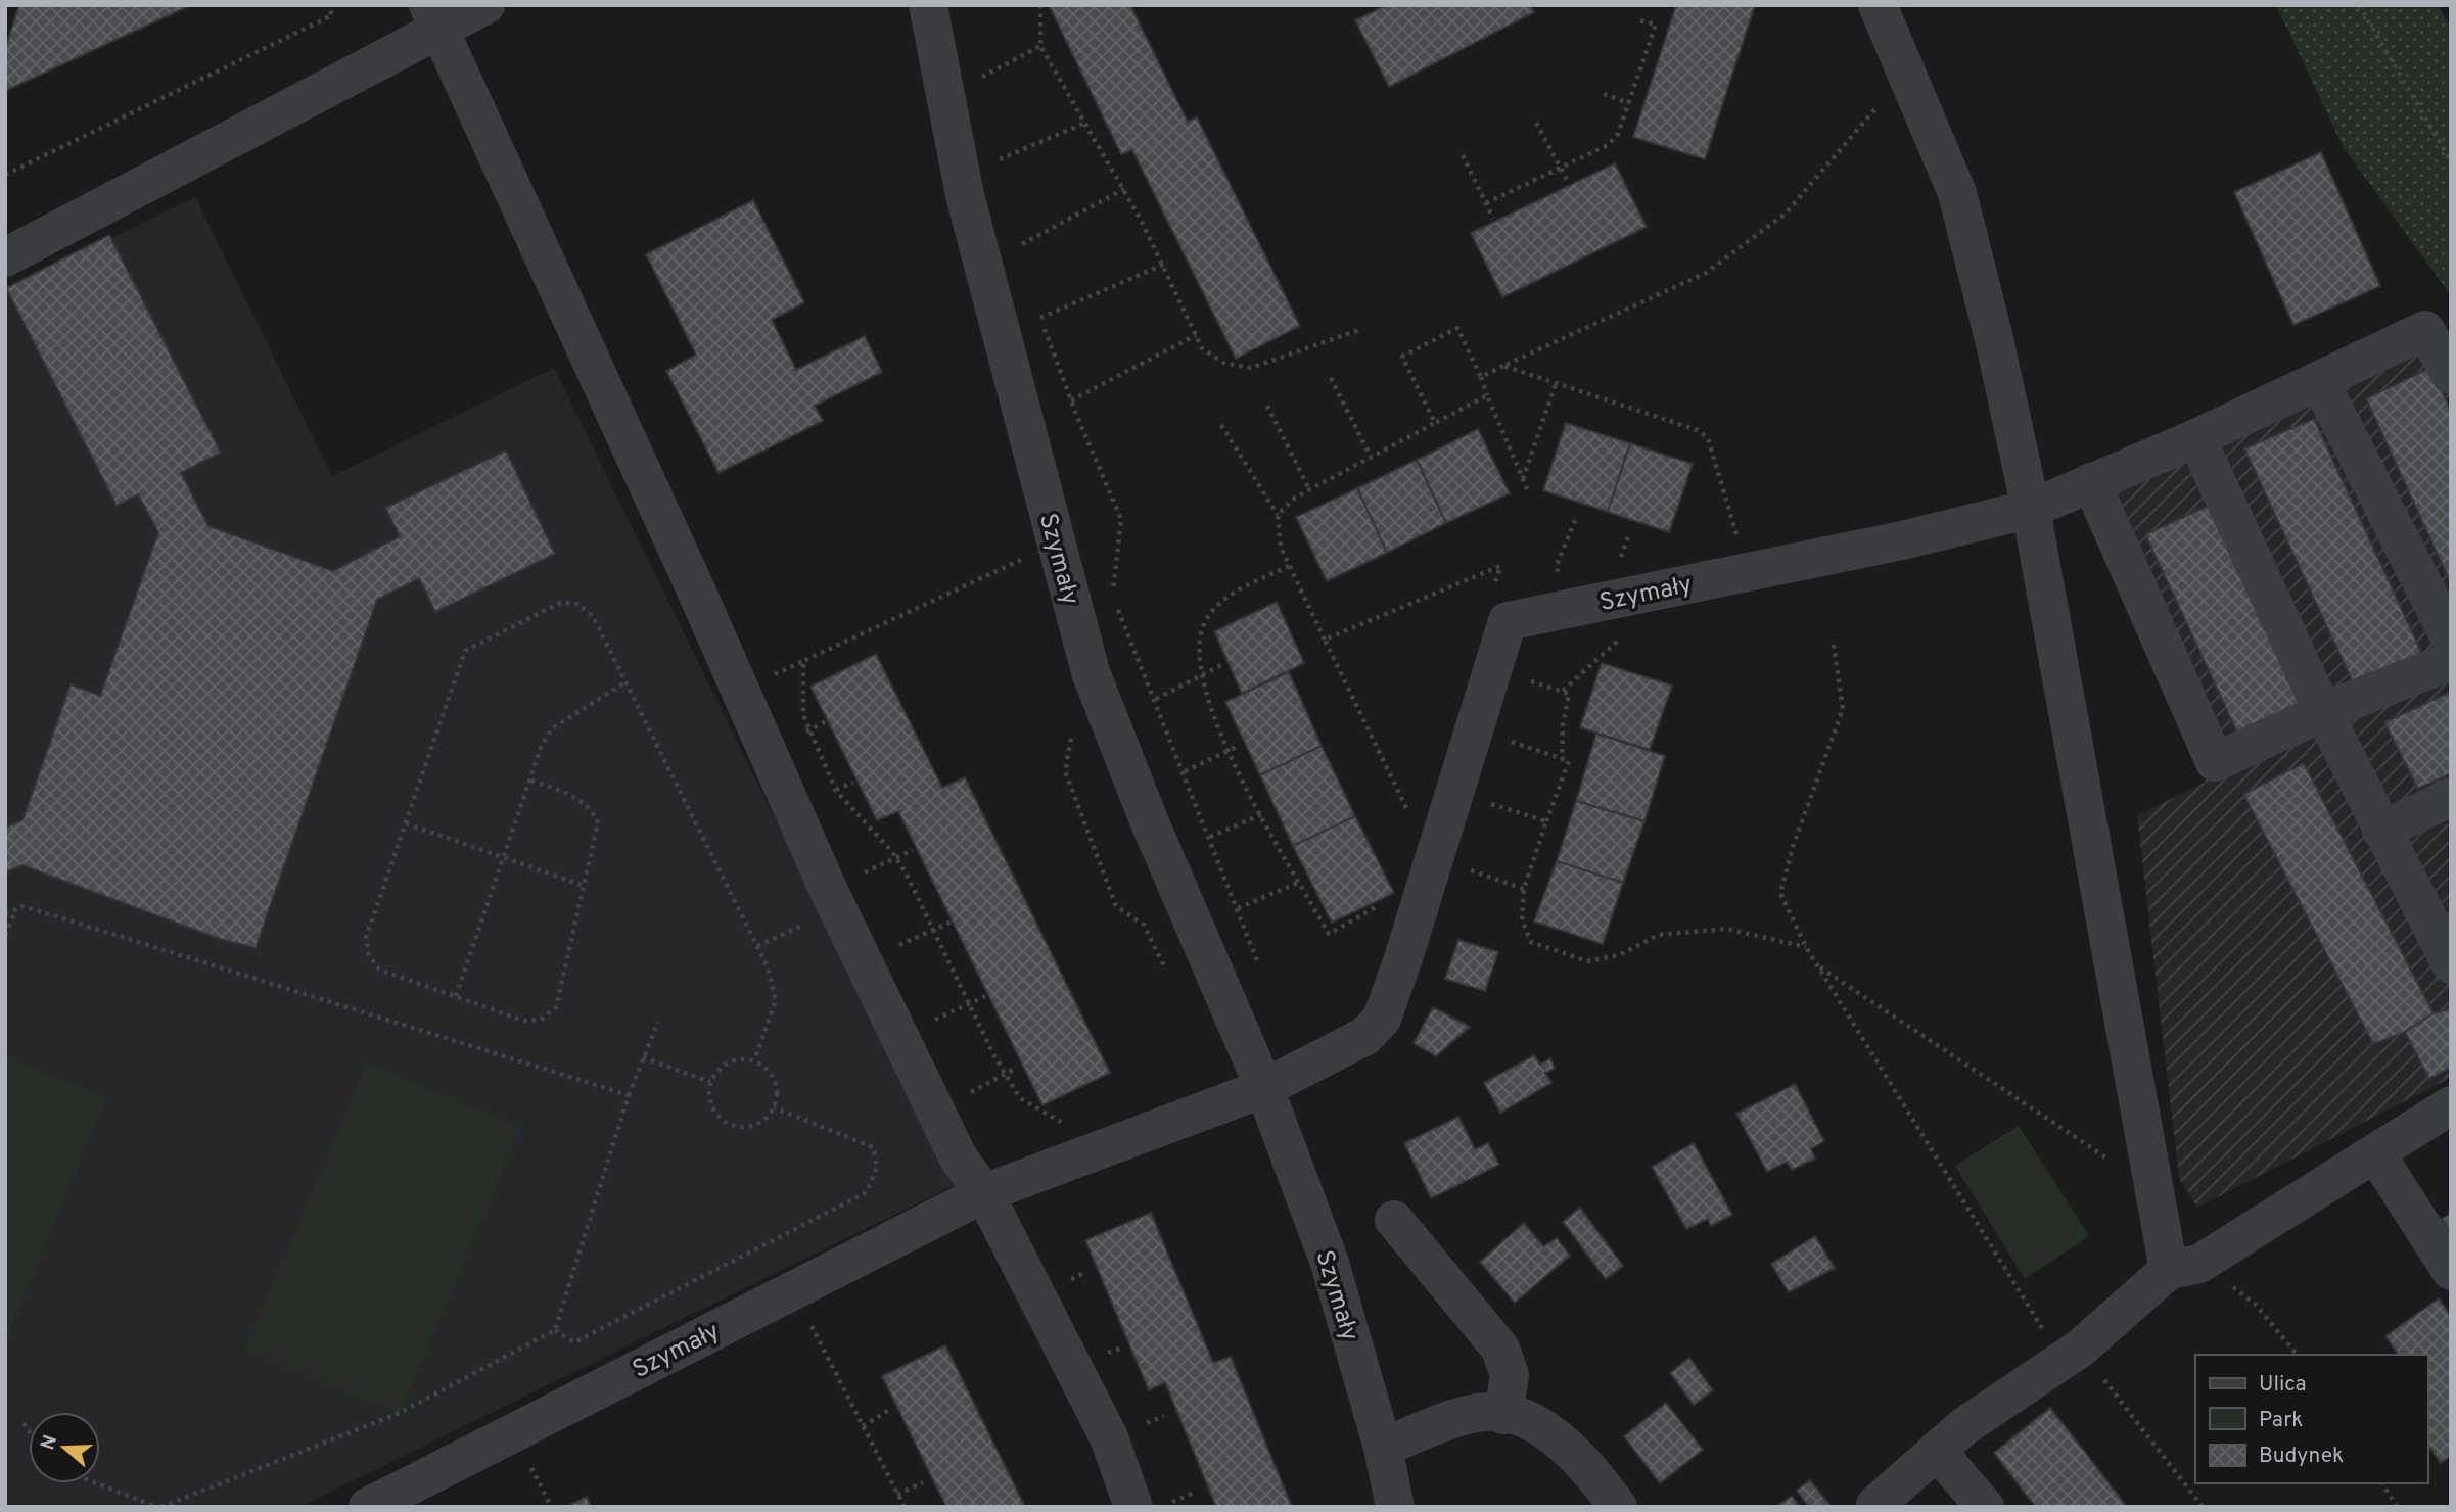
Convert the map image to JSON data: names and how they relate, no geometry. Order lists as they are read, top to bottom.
{
  "streets": {
    "street": ["Szymały"]
  },
  "legend": ["Ulica", "Park", "Budynek"],
  "north": "left"
}
